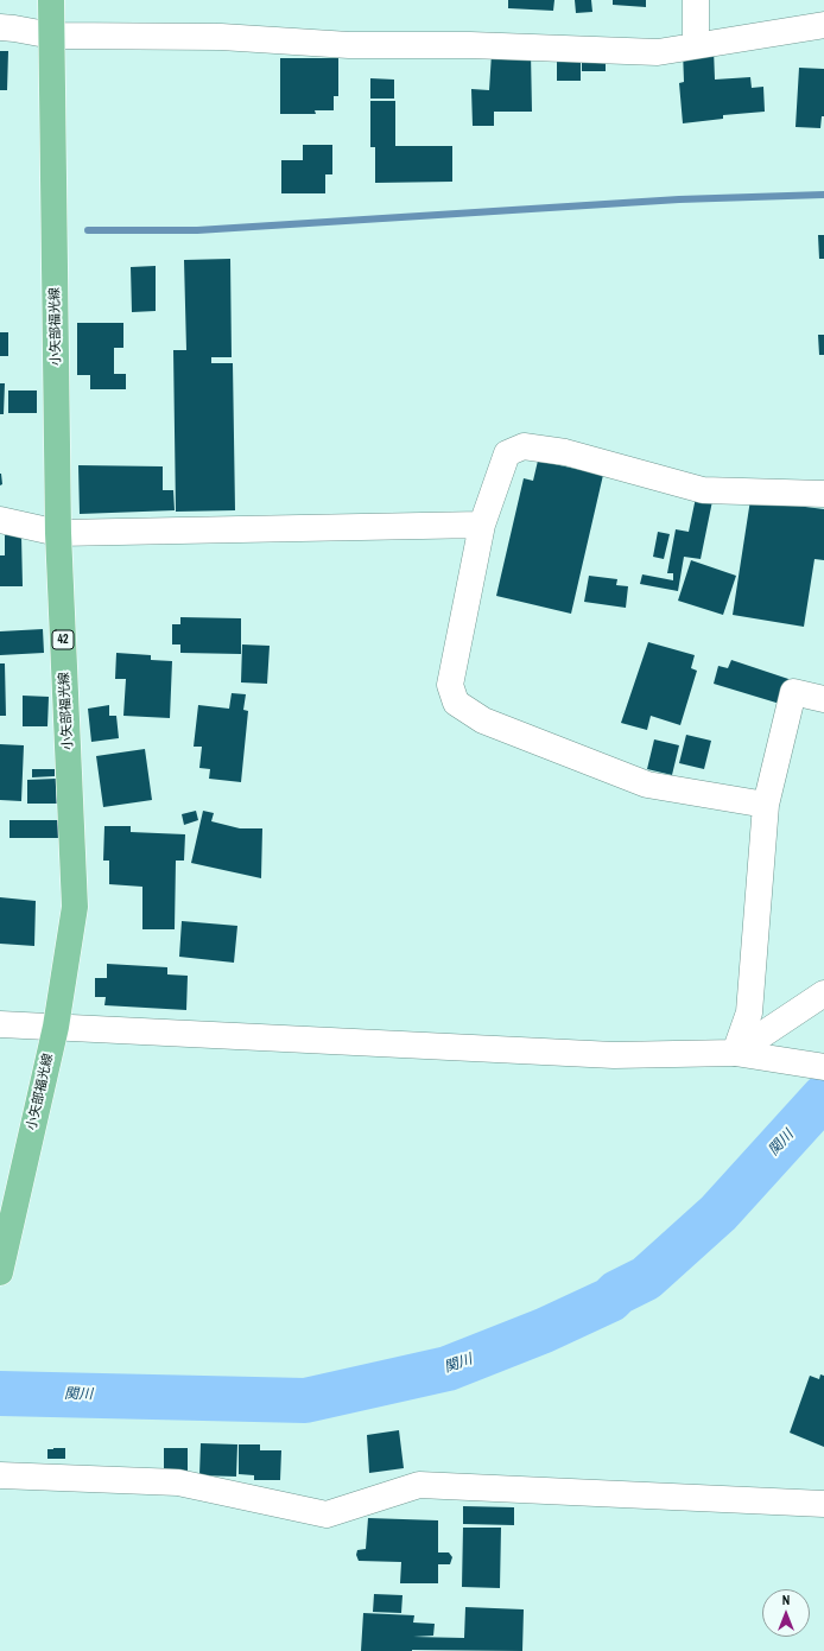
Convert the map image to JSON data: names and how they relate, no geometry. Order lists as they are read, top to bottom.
{
  "streets": {
    "main road": ["小矢部福光線", "42"]
  },
  "water": ["関川"],
  "north": "top"
}
